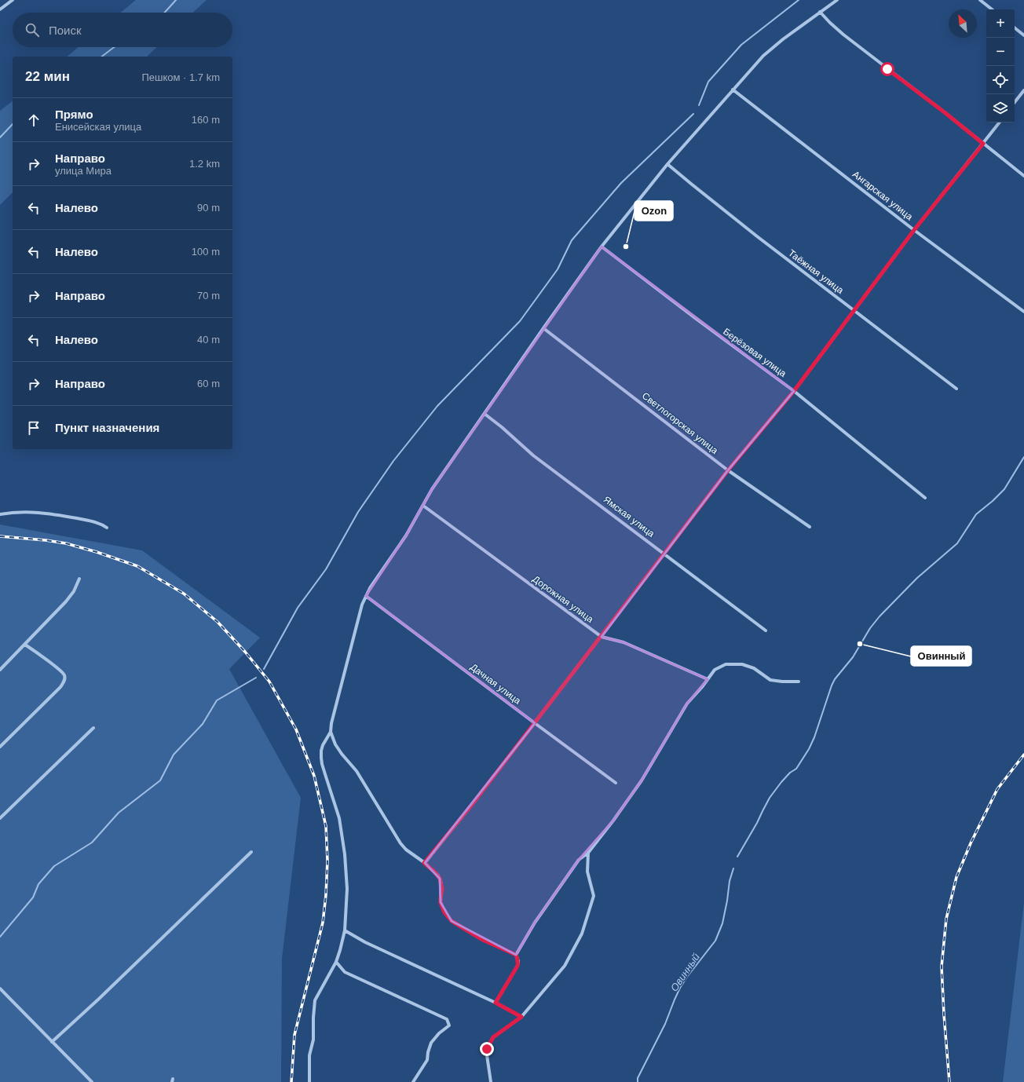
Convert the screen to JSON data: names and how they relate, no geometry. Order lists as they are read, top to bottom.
{
  "streets": {
    "street": [
      "Ангарская улица",
      "Таёжная улица",
      "Берёзовая улица",
      "Светлогорская улица",
      "Ямская улица",
      "Дорожная улица",
      "Дачная улица"
    ]
  },
  "water": ["Овинный"],
  "places": ["Ozon", "Овинный"],
  "north": "top left",
  "page": {
    "map_buttons": ["+", "−"],
    "search": "Поиск",
    "heading": ["22 мин", "Пешком · 1.7 km"],
    "list": [
      ["Прямо", "Енисейская улица", "160 m"],
      ["Направо", "улица Мира", "1.2 km"],
      ["Налево", "90 m"],
      ["Налево", "100 m"],
      ["Направо", "70 m"],
      ["Налево", "40 m"],
      ["Направо", "60 m"],
      "Пункт назначения"
    ]
  }
}
